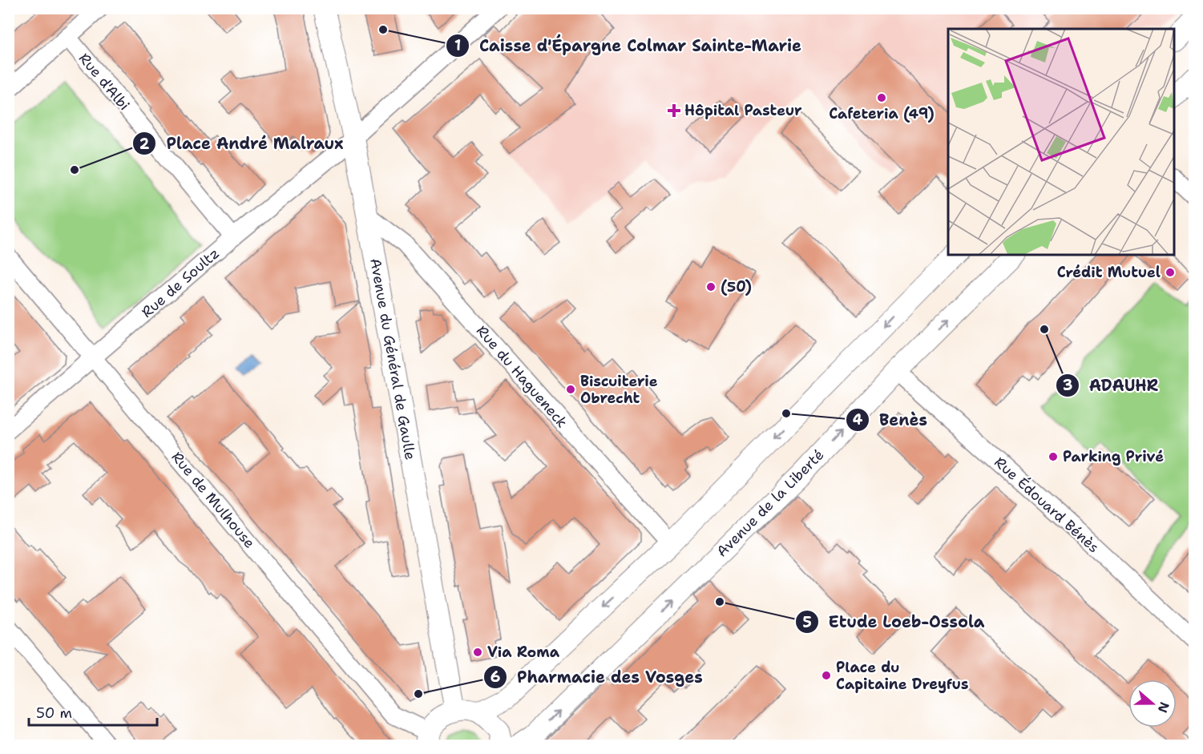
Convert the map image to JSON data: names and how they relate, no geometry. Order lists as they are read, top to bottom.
{
  "streets": {
    "main road": ["Avenue du Général de Gaulle", "Avenue de la Liberté"],
    "street": [
      "Rue d'Albi",
      "Rue de Soultz",
      "Rue du Hagueneck",
      "Rue de Mulhouse",
      "Rue Édouard Bénès"
    ]
  },
  "crossings": [
    ["Rue d'Albi", "Rue de Soultz"],
    ["Rue de Soultz", "Avenue du Général de Gaulle"],
    ["Rue de Soultz", "Rue de Mulhouse"],
    ["Avenue du Général de Gaulle", "Rue du Hagueneck"],
    ["Avenue de la Liberté", "Rue Édouard Bénès"]
  ],
  "places": {
    "other": [
      "Caisse d'Épargne Colmar Sainte-Marie",
      "Cafeteria (49)",
      "Place André Malraux",
      "Crédit Mutuel",
      "(50)",
      "ADAUHR",
      "Biscuiterie Obrecht",
      "Benès",
      "Parking Privé",
      "Etude Loeb-Ossola",
      "Via Roma",
      "Place du Capitaine Dreyfus",
      "Pharmacie des Vosges"
    ],
    "health": ["Hôpital Pasteur"]
  },
  "scale_bar": "50 m",
  "north": "right"
}
